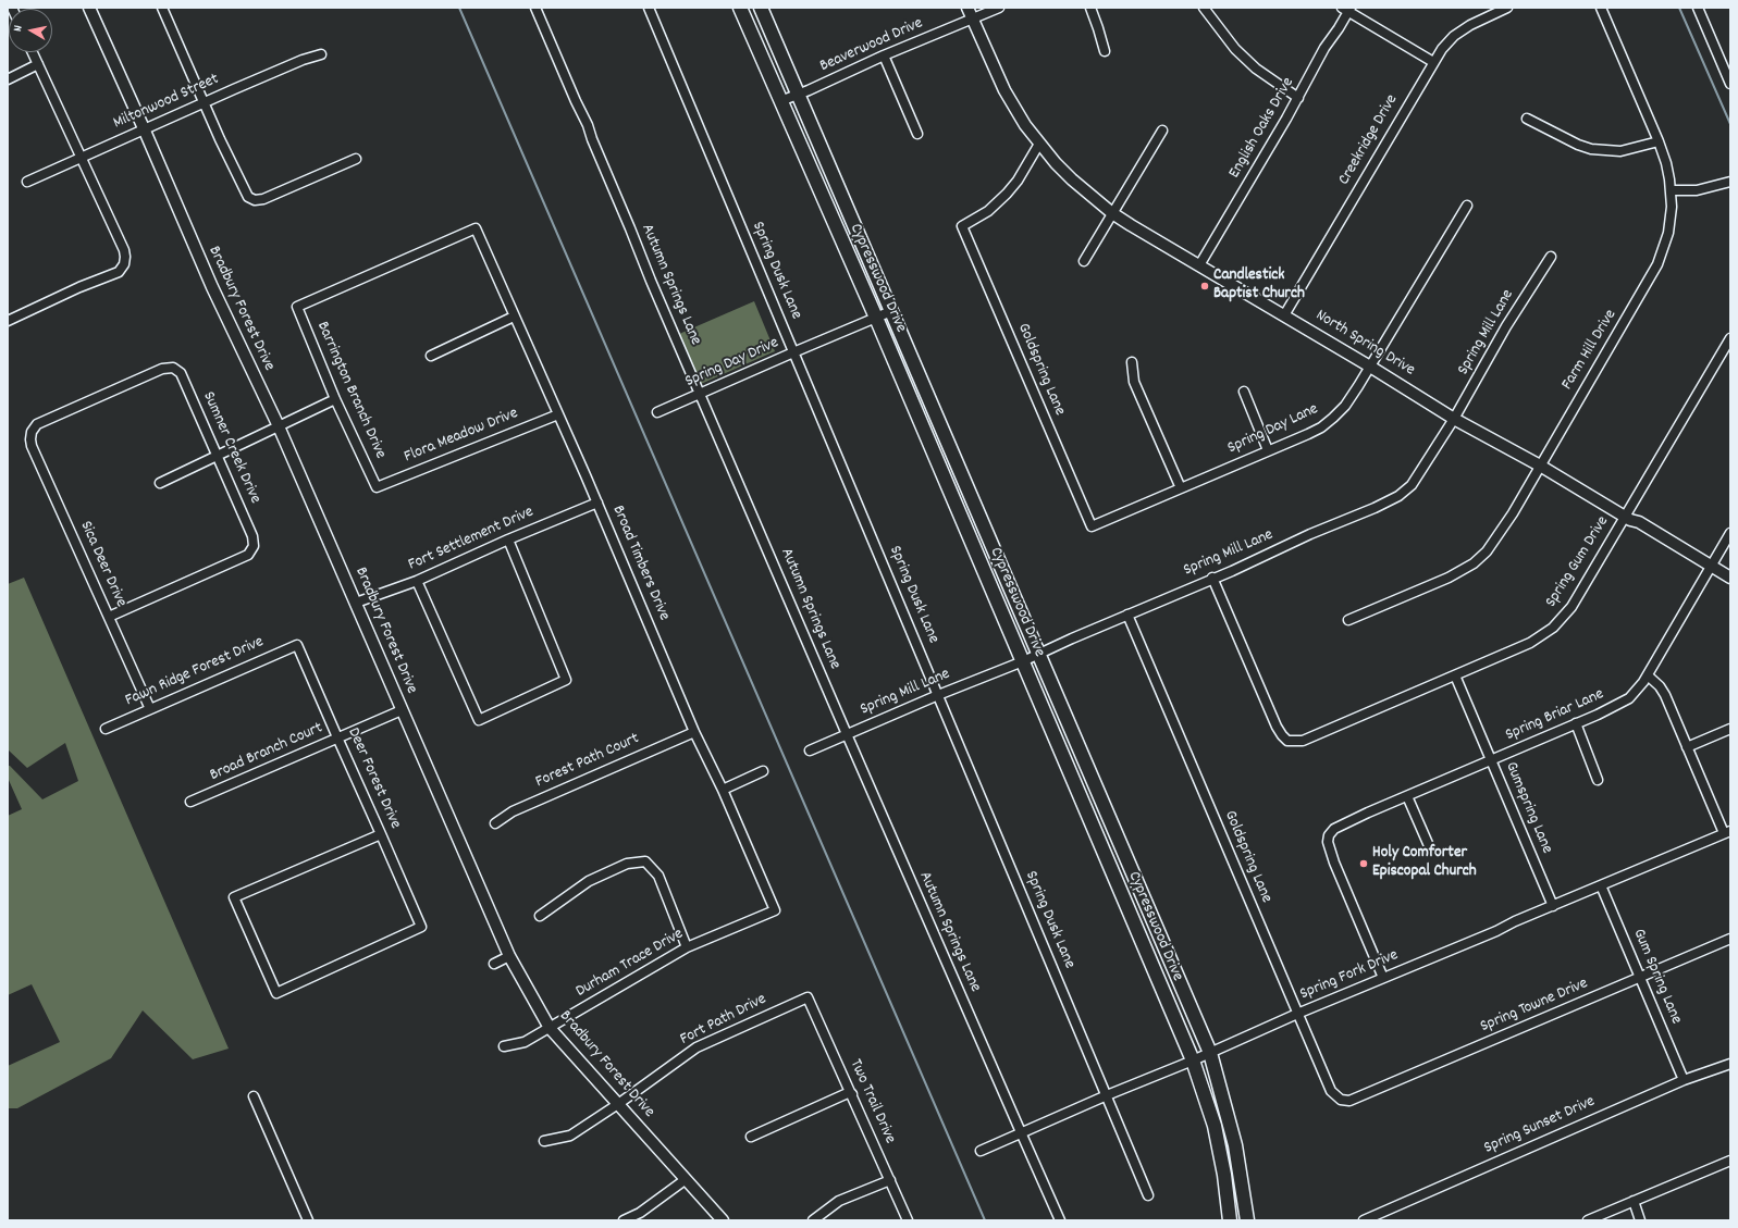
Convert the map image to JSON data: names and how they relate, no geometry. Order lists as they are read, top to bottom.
{
  "streets": {
    "main road": ["Cypresswood Drive"],
    "street": [
      "Beaverwood Drive",
      "Miltonwood Street",
      "English Oaks Drive",
      "Creekridge Drive",
      "Spring Dusk Lane",
      "Autumn Springs Lane",
      "Bradbury Forest Drive",
      "Spring Mill Lane",
      "North Spring Drive",
      "Farm Hill Drive",
      "Spring Day Drive",
      "Goldspring Lane",
      "Barrington Branch Drive",
      "Spring Day Lane",
      "Flora Meadow Drive",
      "Sumner Creek Drive",
      "Fort Settlement Drive",
      "Spring Gum Drive",
      "Broad Timbers Drive",
      "Sica Deer Drive",
      "Fawn Ridge Forest Drive",
      "Spring Briar Lane",
      "Broad Branch Court",
      "Forest Path Court",
      "Deer Forest Drive",
      "Gumspring Lane",
      "Durham Trace Drive",
      "Spring Fork Drive",
      "Gum Spring Lane",
      "Spring Towne Drive",
      "Fort Path Drive",
      "Two Trail Drive",
      "Spring Sunset Drive"
    ]
  },
  "crossings": [
    ["Beaverwood Drive", "Cypresswood Drive"],
    ["Beaverwood Drive", "North Spring Drive"],
    ["Miltonwood Street", "Bradbury Forest Drive"],
    ["English Oaks Drive", "North Spring Drive"],
    ["Creekridge Drive", "North Spring Drive"],
    ["Spring Dusk Lane", "Spring Mill Lane"],
    ["Spring Dusk Lane", "Spring Day Drive"],
    ["Spring Dusk Lane", "Spring Fork Drive"],
    ["Cypresswood Drive", "Spring Mill Lane"],
    ["Cypresswood Drive", "Spring Day Drive"],
    ["Cypresswood Drive", "Spring Fork Drive"],
    ["Autumn Springs Lane", "Spring Mill Lane"],
    ["Autumn Springs Lane", "Spring Day Drive"],
    ["Autumn Springs Lane", "Spring Fork Drive"],
    ["Bradbury Forest Drive", "Fort Settlement Drive"],
    ["Bradbury Forest Drive", "Broad Branch Court"],
    ["Bradbury Forest Drive", "Durham Trace Drive"],
    ["Bradbury Forest Drive", "Fort Path Drive"],
    ["Spring Mill Lane", "North Spring Drive"],
    ["Spring Mill Lane", "Goldspring Lane"],
    ["Spring Mill Lane", "Spring Gum Drive"],
    ["North Spring Drive", "Farm Hill Drive"],
    ["North Spring Drive", "Goldspring Lane"],
    ["North Spring Drive", "Spring Day Lane"],
    ["North Spring Drive", "Spring Gum Drive"],
    ["North Spring Drive", "Spring Briar Lane"],
    ["Goldspring Lane", "Spring Day Lane"],
    ["Goldspring Lane", "Spring Fork Drive"],
    ["Goldspring Lane", "Spring Towne Drive"],
    ["Barrington Branch Drive", "Flora Meadow Drive"],
    ["Barrington Branch Drive", "Broad Timbers Drive"],
    ["Flora Meadow Drive", "Broad Timbers Drive"],
    ["Sumner Creek Drive", "Sica Deer Drive"],
    ["Fort Settlement Drive", "Broad Timbers Drive"],
    ["Spring Gum Drive", "Gumspring Lane"],
    ["Broad Timbers Drive", "Forest Path Court"],
    ["Broad Timbers Drive", "Durham Trace Drive"],
    ["Sica Deer Drive", "Fawn Ridge Forest Drive"],
    ["Fawn Ridge Forest Drive", "Deer Forest Drive"],
    ["Spring Briar Lane", "Gumspring Lane"],
    ["Spring Briar Lane", "Spring Fork Drive"],
    ["Broad Branch Court", "Deer Forest Drive"],
    ["Gumspring Lane", "Spring Fork Drive"],
    ["Spring Fork Drive", "Gum Spring Lane"],
    ["Gum Spring Lane", "Spring Towne Drive"],
    ["Gum Spring Lane", "Spring Sunset Drive"],
    ["Fort Path Drive", "Two Trail Drive"]
  ],
  "places": ["Candlestick Baptist Church", "Holy Comforter Episcopal Church"],
  "north": "left"
}
